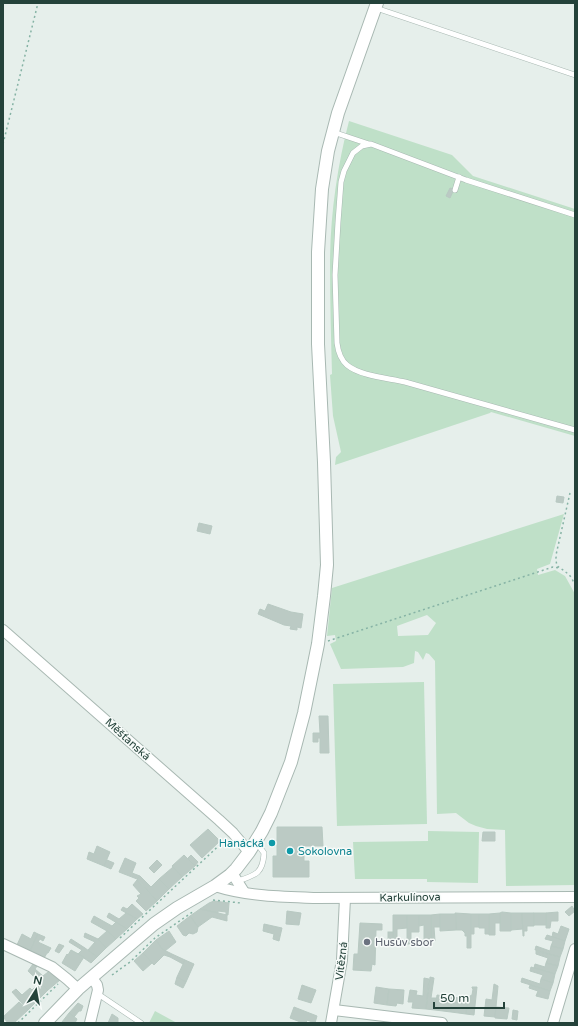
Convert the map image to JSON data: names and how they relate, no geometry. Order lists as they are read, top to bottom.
{
  "streets": {
    "street": ["Měšťanská", "Karkulínova", "Vítězná"]
  },
  "crossings": [
    ["Karkulínova", "Vítězná"]
  ],
  "places": ["Hanácká", "Sokolovna", "Husův sbor"],
  "scale_bar": "50 m",
  "north": "top"
}
